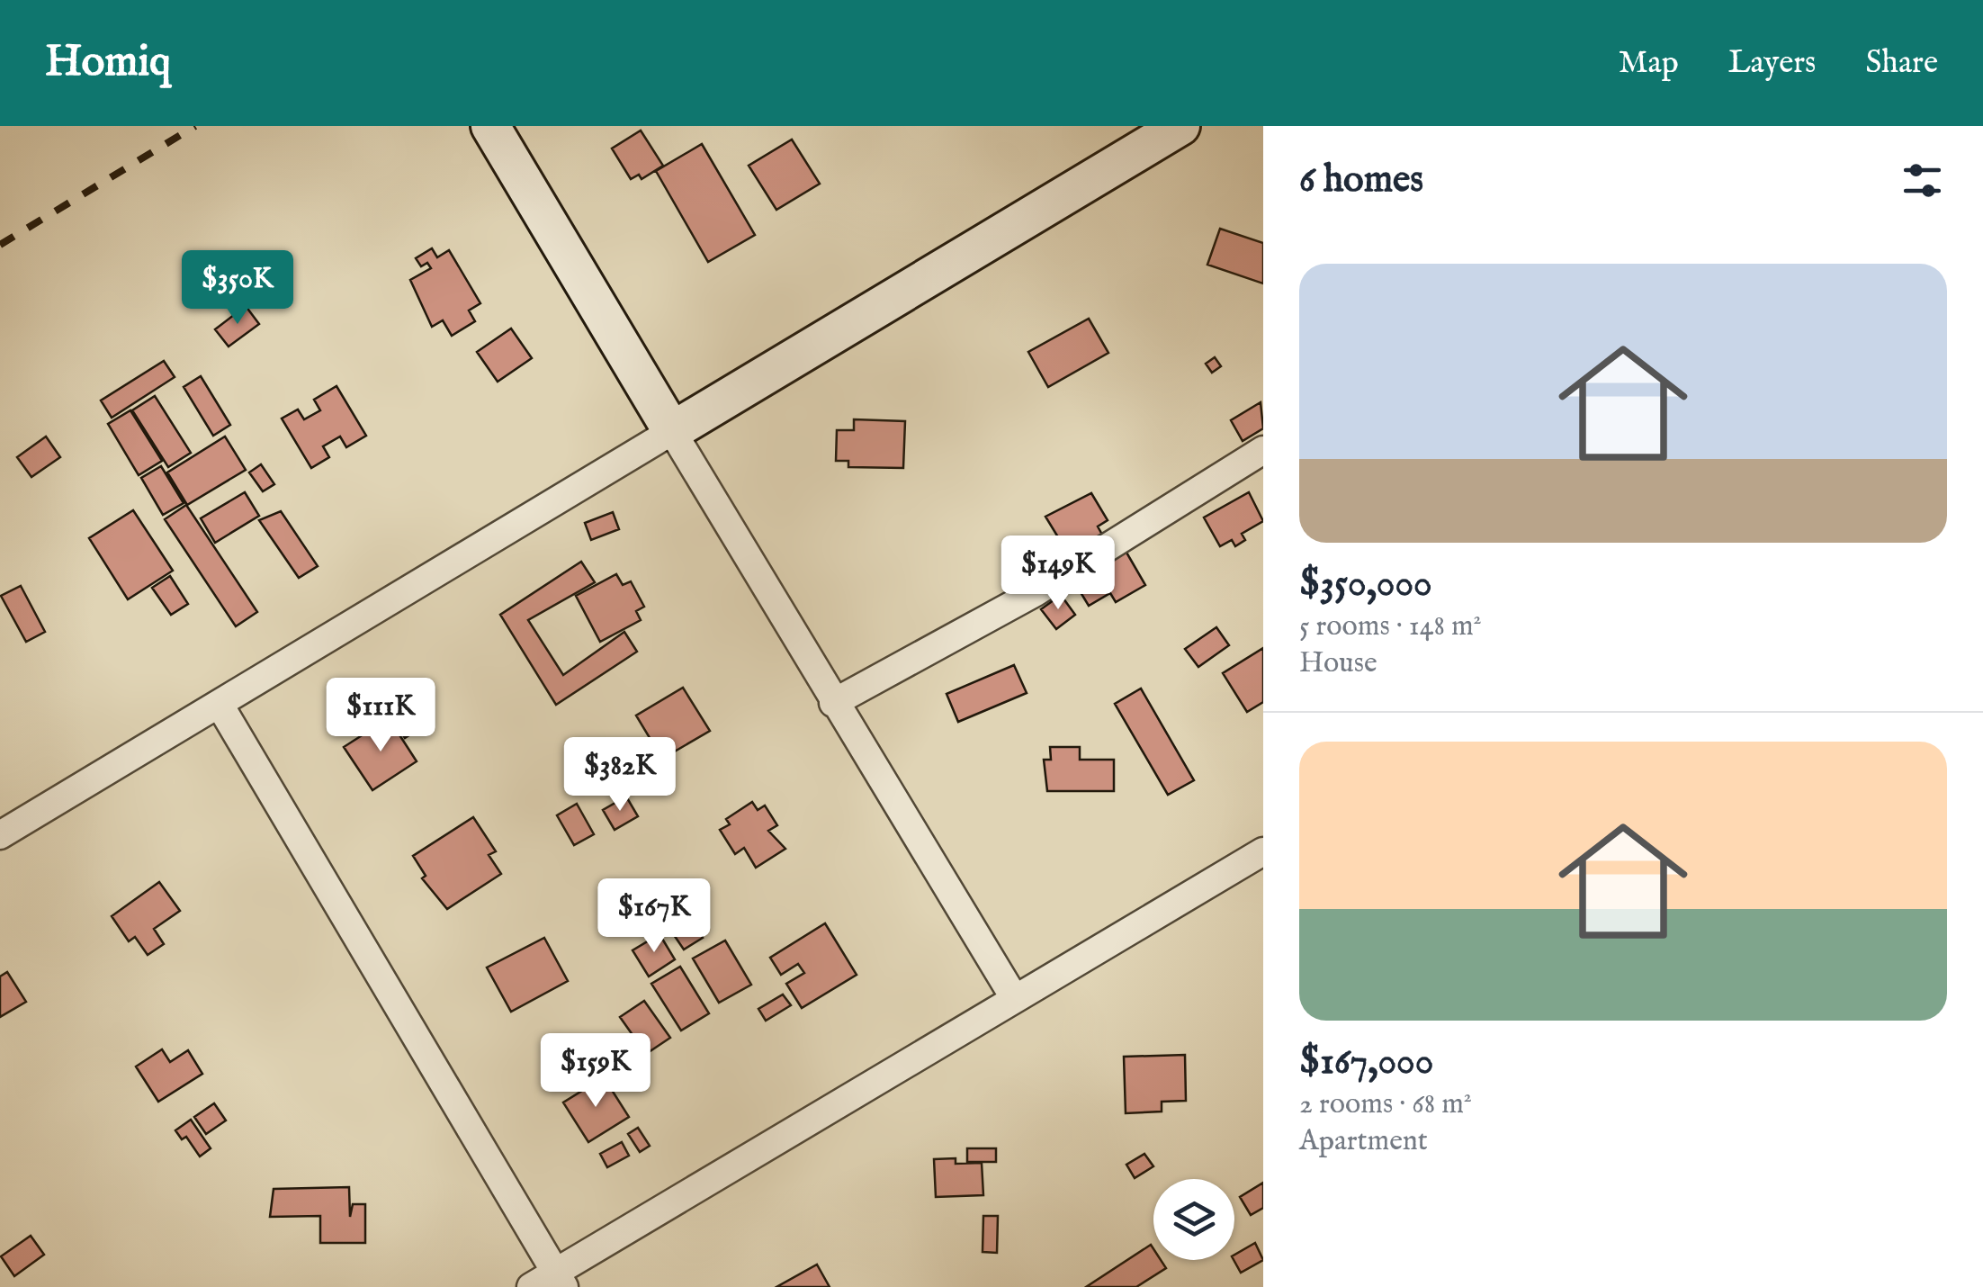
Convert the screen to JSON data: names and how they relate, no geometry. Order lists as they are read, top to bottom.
{
  "page": {
    "header": "Homiq",
    "nav": ["Map", "Layers", "Share"],
    "heading": "6 homes",
    "list": [
      {
        "name": "$350,000",
        "note": "5 rooms · 148 m² · House"
      },
      {
        "name": "$167,000",
        "note": "2 rooms · 68 m² · Apartment"
      }
    ],
    "price": [
      "$350K",
      "$149K",
      "$111K",
      "$382K",
      "$167K",
      "$159K"
    ]
  }
}
